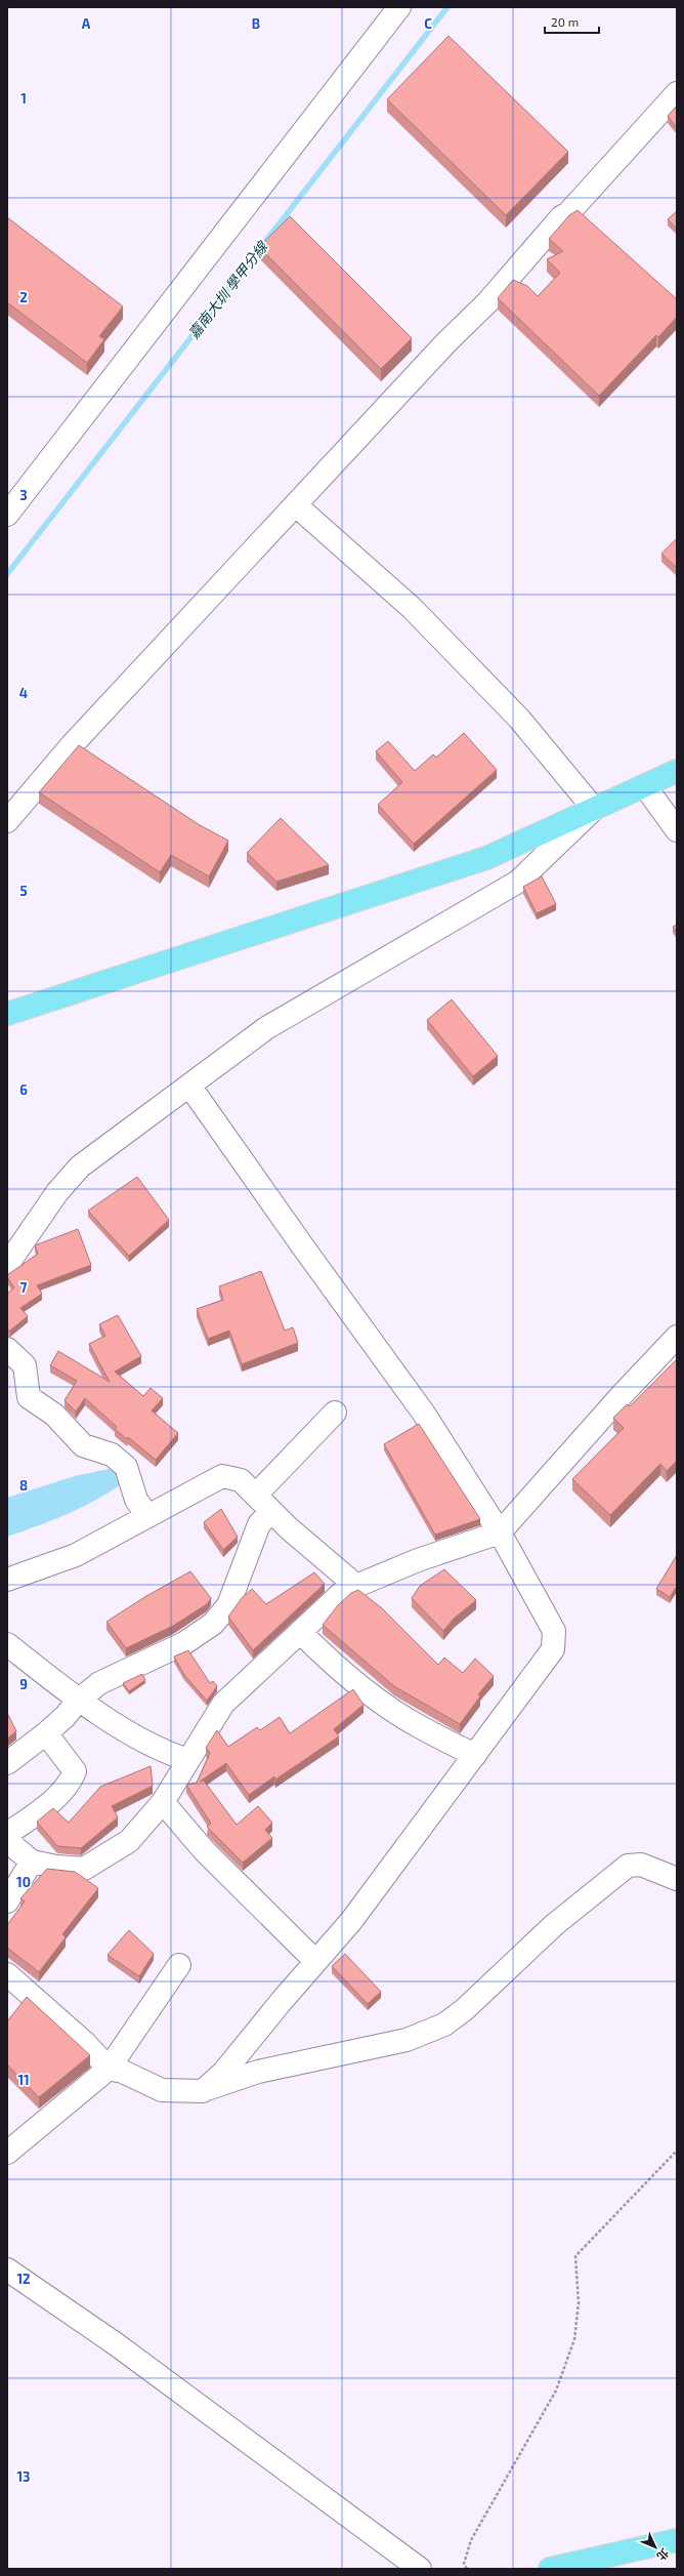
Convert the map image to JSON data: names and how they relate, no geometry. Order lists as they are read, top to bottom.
{
  "water": ["嘉南大圳 學甲分線"],
  "scale_bar": "20 m",
  "north": "bottom right",
  "grid": {
    "columns": ["A", "B", "C"],
    "rows": [
      "1",
      "2",
      "3",
      "4",
      "5",
      "6",
      "7",
      "8",
      "9",
      "10",
      "11",
      "12",
      "13"
    ]
  }
}
